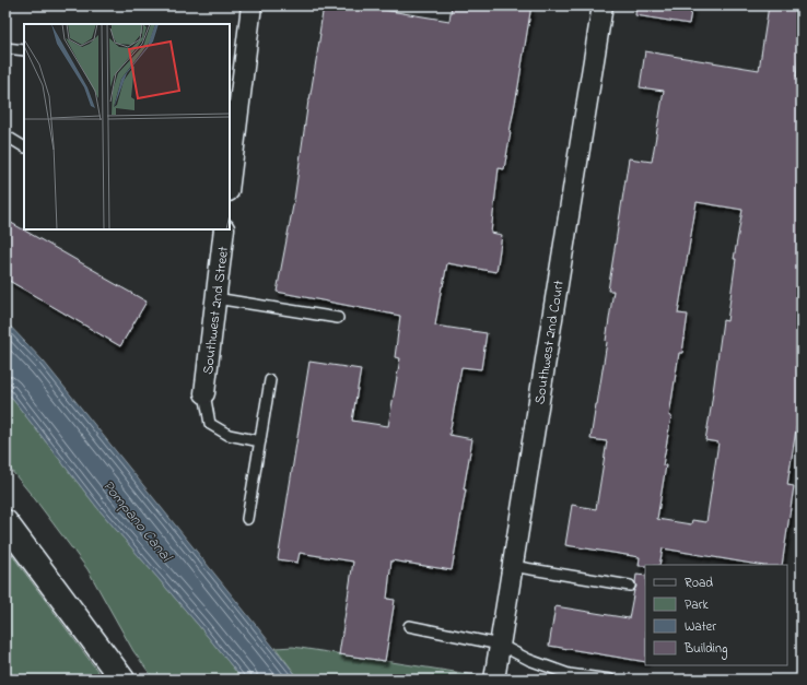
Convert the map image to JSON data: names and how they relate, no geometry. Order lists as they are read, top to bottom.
{
  "streets": {
    "street": ["Southwest 2nd Street", "Southwest 2nd Court"]
  },
  "water": ["Pompano Canal"],
  "legend": [
    "Road",
    "Park",
    "Water",
    "Building"
  ]
}
